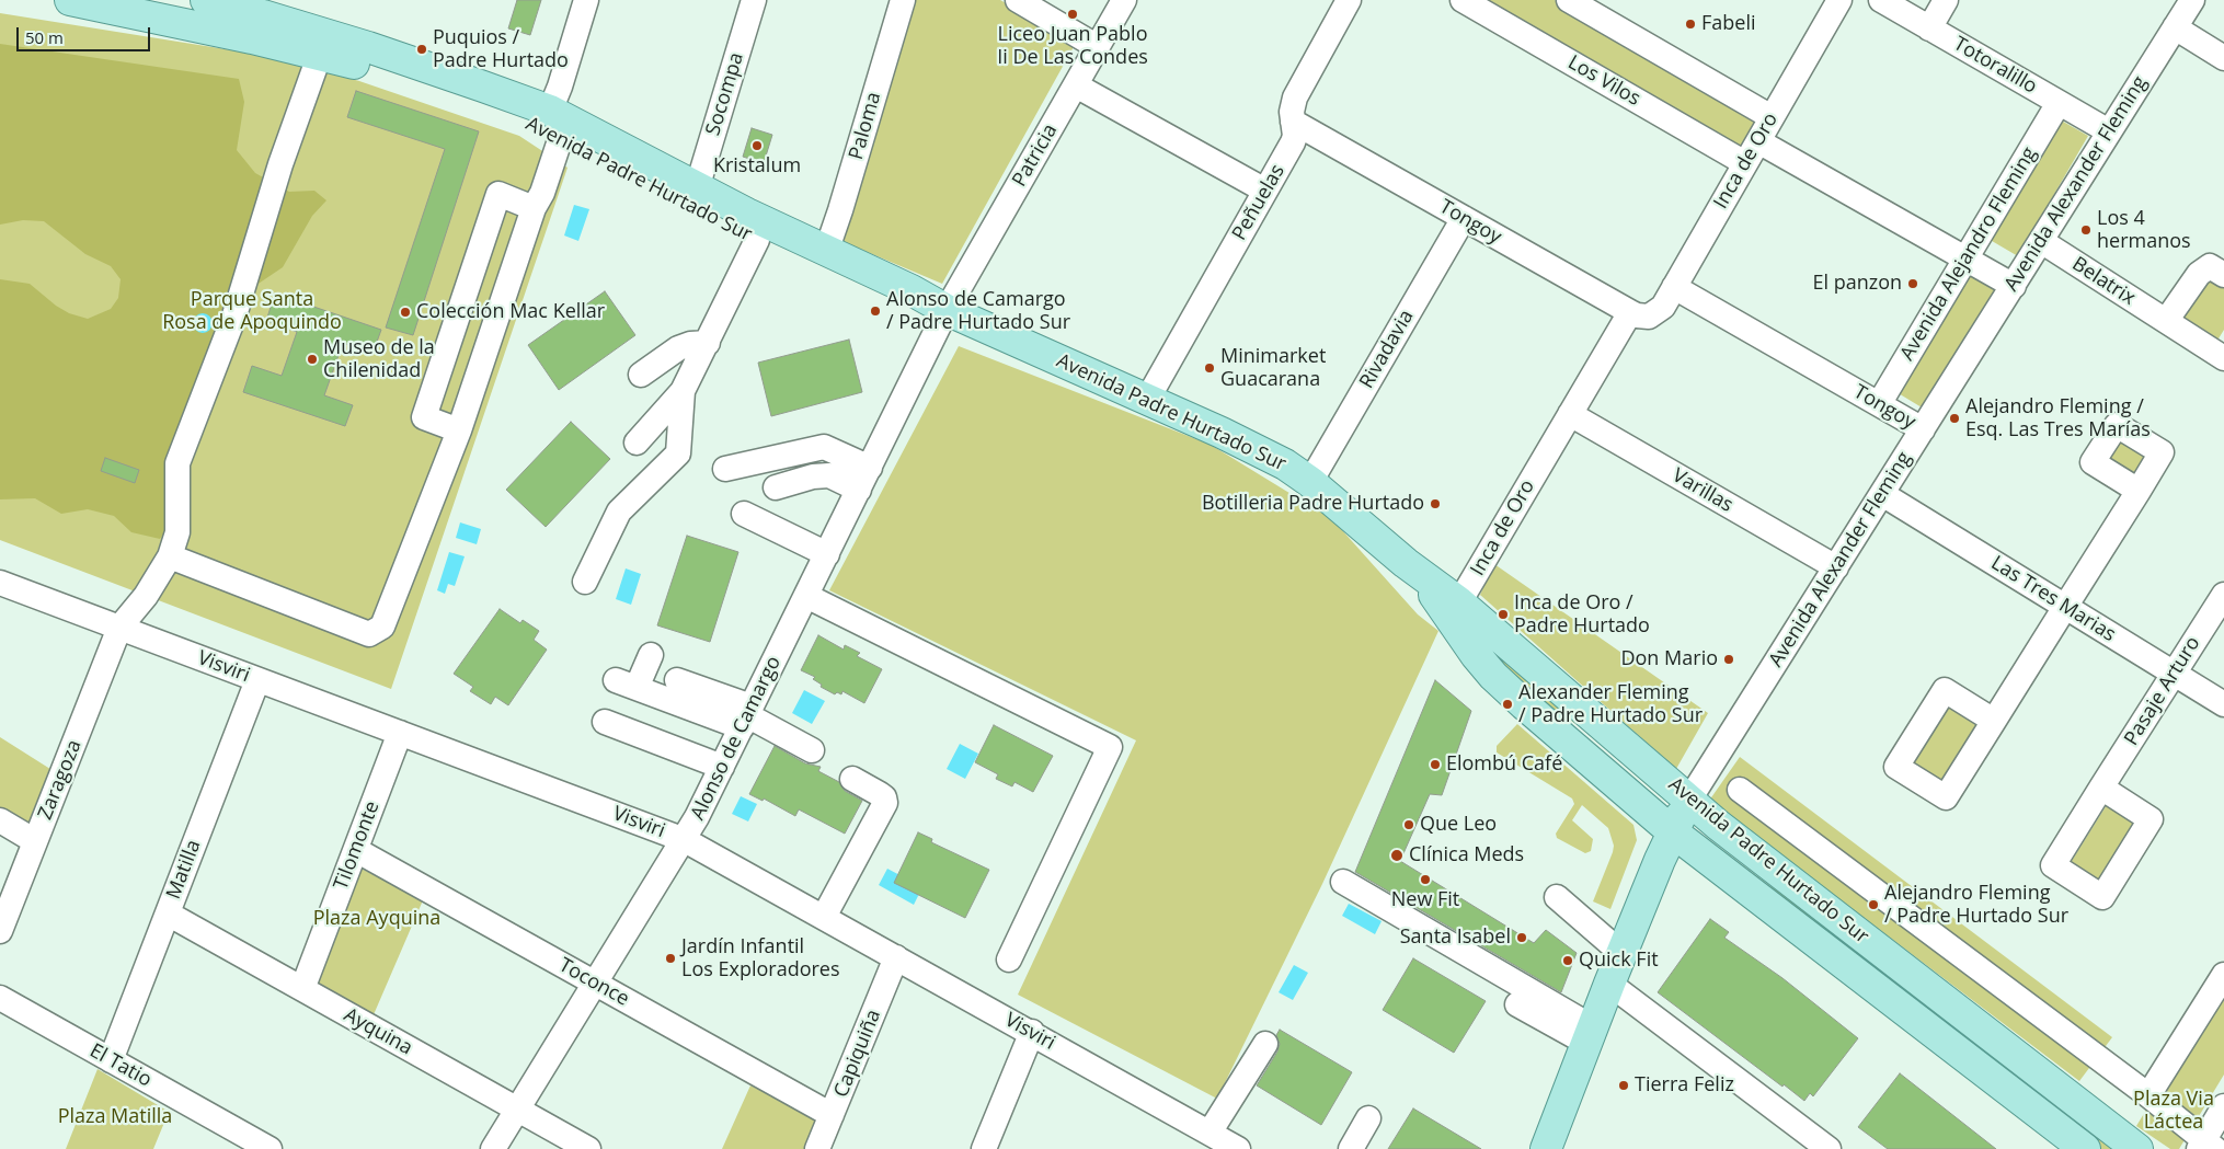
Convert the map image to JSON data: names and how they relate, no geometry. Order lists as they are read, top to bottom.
{
  "streets": {
    "main road": ["Avenida Padre Hurtado Sur", "Avenida Alexander Fleming"],
    "street": [
      "Totoralillo",
      "Los Vilos",
      "Socompa",
      "Paloma",
      "Patricia",
      "Inca de Oro",
      "Peñuelas",
      "Tongoy",
      "Avenida Alejandro Fleming",
      "Belatrix",
      "Rivadavia",
      "Varillas",
      "Las Tres Marias",
      "Visviri",
      "Pasaje Arturo",
      "Alonso de Camargo",
      "Zaragoza",
      "Tilomonte",
      "Matilla",
      "Toconce",
      "Ayquina",
      "Capiquiña",
      "El Tatio"
    ]
  },
  "crossings": [
    ["Totoralillo", "Avenida Alexander Fleming"],
    ["Totoralillo", "Avenida Alejandro Fleming"],
    ["Los Vilos", "Inca de Oro"],
    ["Socompa", "Avenida Padre Hurtado Sur"],
    ["Paloma", "Avenida Padre Hurtado Sur"],
    ["Patricia", "Avenida Padre Hurtado Sur"],
    ["Patricia", "Alonso de Camargo"],
    ["Inca de Oro", "Avenida Padre Hurtado Sur"],
    ["Inca de Oro", "Tongoy"],
    ["Inca de Oro", "Varillas"],
    ["Avenida Padre Hurtado Sur", "Avenida Alexander Fleming"],
    ["Avenida Padre Hurtado Sur", "Peñuelas"],
    ["Avenida Padre Hurtado Sur", "Rivadavia"],
    ["Avenida Padre Hurtado Sur", "Alonso de Camargo"],
    ["Avenida Padre Hurtado Sur", "Zaragoza"],
    ["Avenida Alexander Fleming", "Tongoy"],
    ["Avenida Alexander Fleming", "Belatrix"],
    ["Avenida Alexander Fleming", "Varillas"],
    ["Avenida Alexander Fleming", "Las Tres Marias"],
    ["Peñuelas", "Tongoy"],
    ["Tongoy", "Avenida Alejandro Fleming"],
    ["Tongoy", "Rivadavia"],
    ["Las Tres Marias", "Pasaje Arturo"],
    ["Visviri", "Alonso de Camargo"],
    ["Visviri", "Zaragoza"],
    ["Visviri", "Tilomonte"],
    ["Visviri", "Matilla"],
    ["Visviri", "Capiquiña"],
    ["Alonso de Camargo", "Toconce"],
    ["Alonso de Camargo", "Ayquina"],
    ["Tilomonte", "Toconce"],
    ["Tilomonte", "Ayquina"],
    ["Matilla", "Ayquina"],
    ["Matilla", "El Tatio"],
    ["Toconce", "Capiquiña"]
  ],
  "parks": [
    "Parque Santa Rosa de Apoquindo",
    "Plaza Ayquina",
    "Plaza Via Láctea",
    "Plaza Matilla"
  ],
  "places": [
    "Liceo Juan Pablo Ii De Las Condes",
    "Fabeli",
    "Puquios / Padre Hurtado",
    "Kristalum",
    "Los 4 hermanos",
    "El panzon",
    "Alonso de Camargo / Padre Hurtado Sur",
    "Colección Mac Kellar",
    "Museo de la Chilenidad",
    "Minimarket Guacarana",
    "Alejandro Fleming / Esq. Las Tres Marías",
    "Botilleria Padre Hurtado",
    "Inca de Oro / Padre Hurtado",
    "Don Mario",
    "Alexander Fleming / Padre Hurtado Sur",
    "Elombú Café",
    "Que Leo",
    "Clínica Meds",
    "New Fit",
    "Alejandro Fleming / Padre Hurtado Sur",
    "Santa Isabel",
    "Jardín Infantil Los Exploradores",
    "Quick Fit",
    "Tierra Feliz"
  ],
  "scale_bar": "50 m"
}
